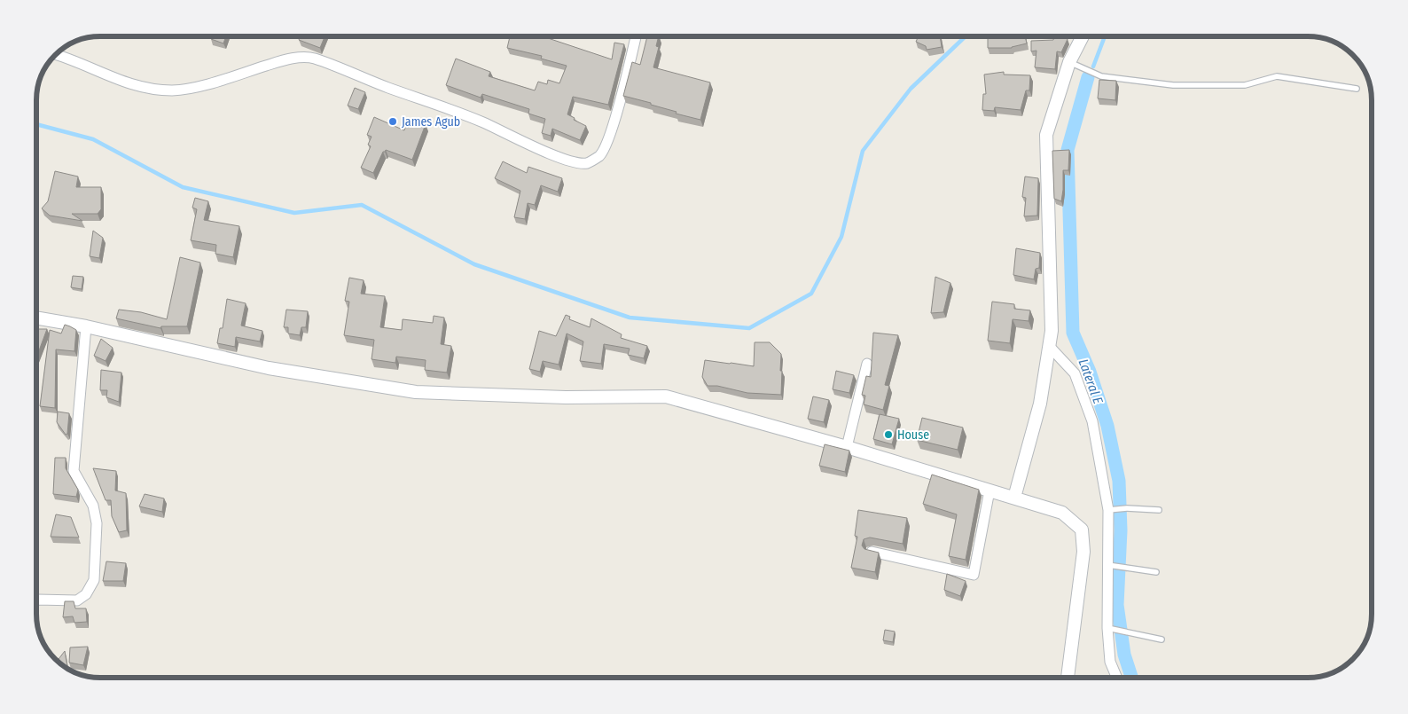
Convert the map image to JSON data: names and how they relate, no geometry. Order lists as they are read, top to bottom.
{
  "water": ["Lateral E"],
  "places": ["James Agub", "House"]
}
